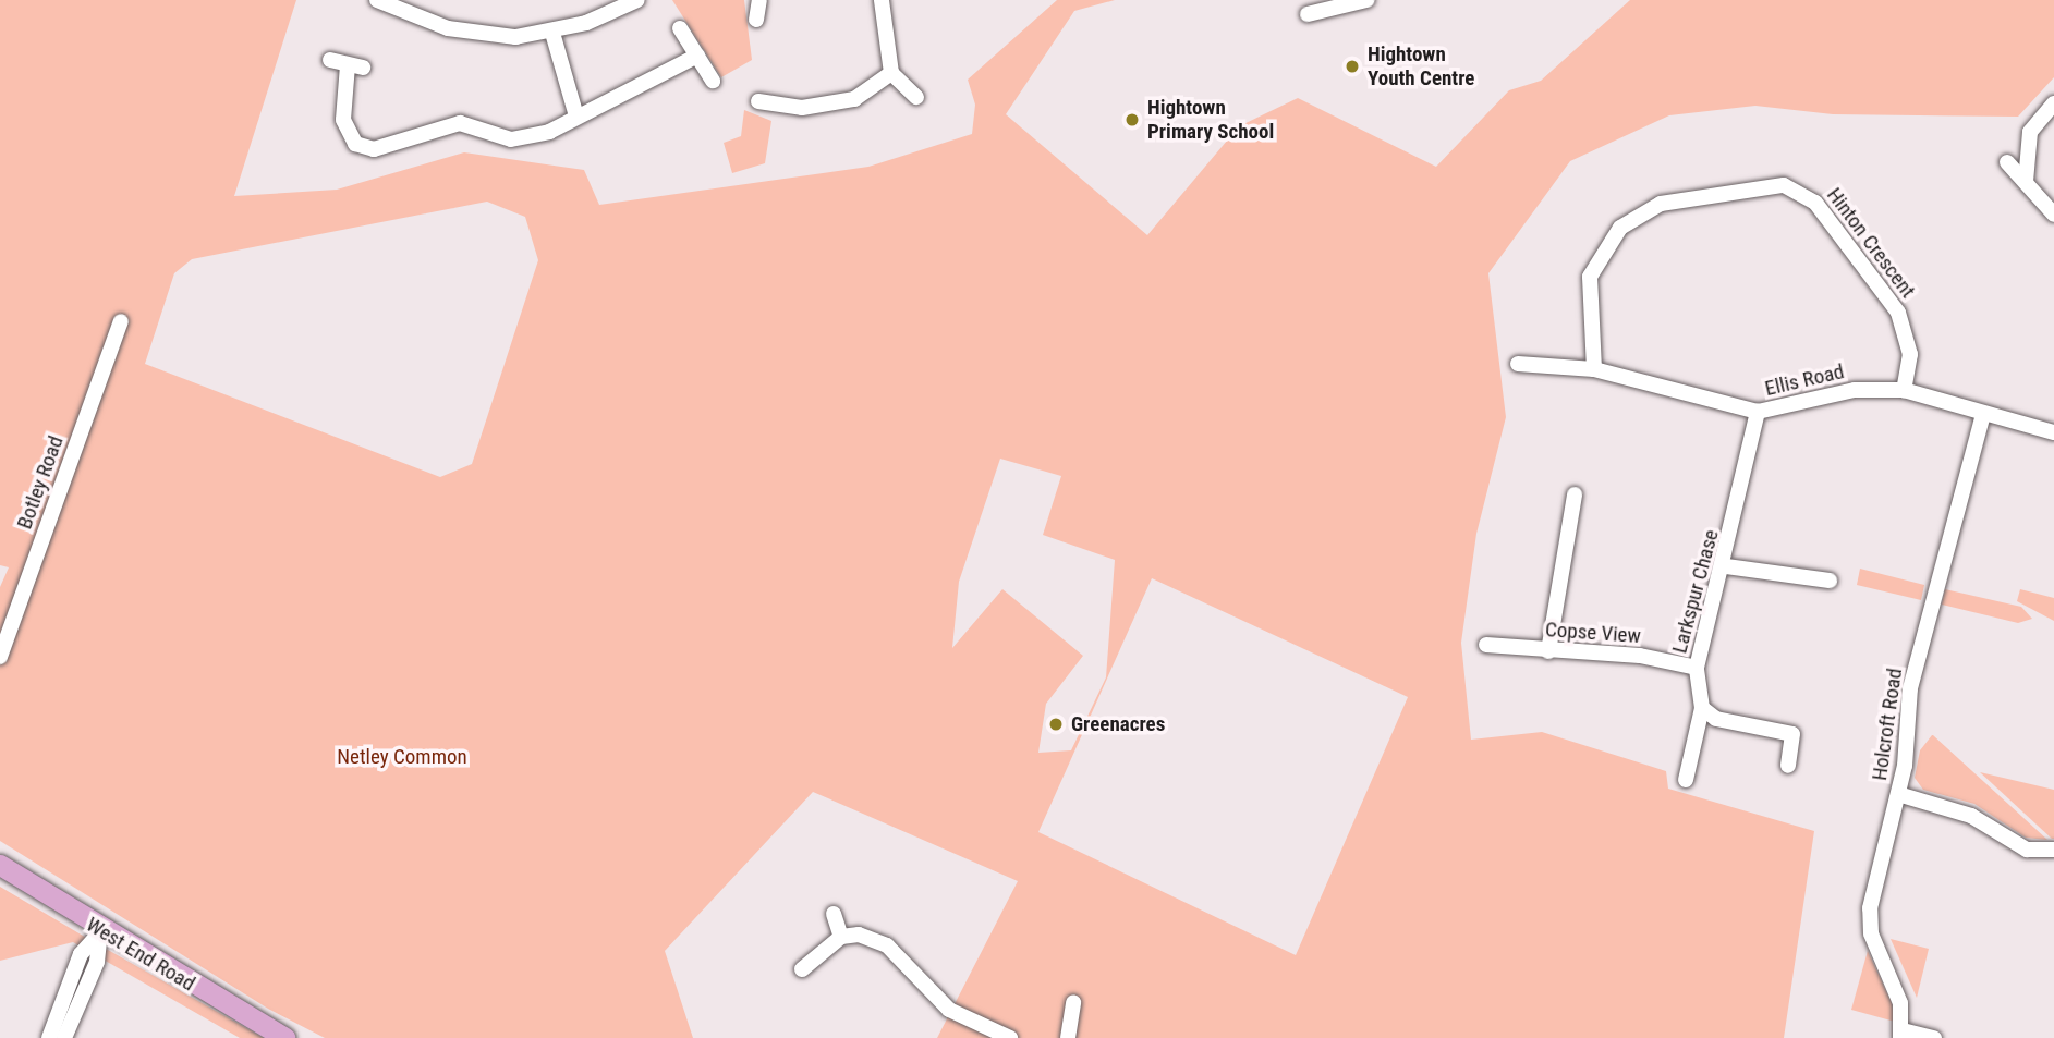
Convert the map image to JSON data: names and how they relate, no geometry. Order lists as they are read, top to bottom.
{
  "streets": {
    "main road": ["West End Road"],
    "street": [
      "Hinton Crescent",
      "Ellis Road",
      "Botley Road",
      "Larkspur Chase",
      "Copse View",
      "Holcroft Road"
    ]
  },
  "crossings": [
    ["Hinton Crescent", "Ellis Road"],
    ["Ellis Road", "Larkspur Chase"],
    ["Ellis Road", "Holcroft Road"],
    ["Larkspur Chase", "Copse View"]
  ],
  "parks": ["Netley Common"],
  "places": ["Hightown Youth Centre", "Hightown Primary School", "Greenacres"]
}
